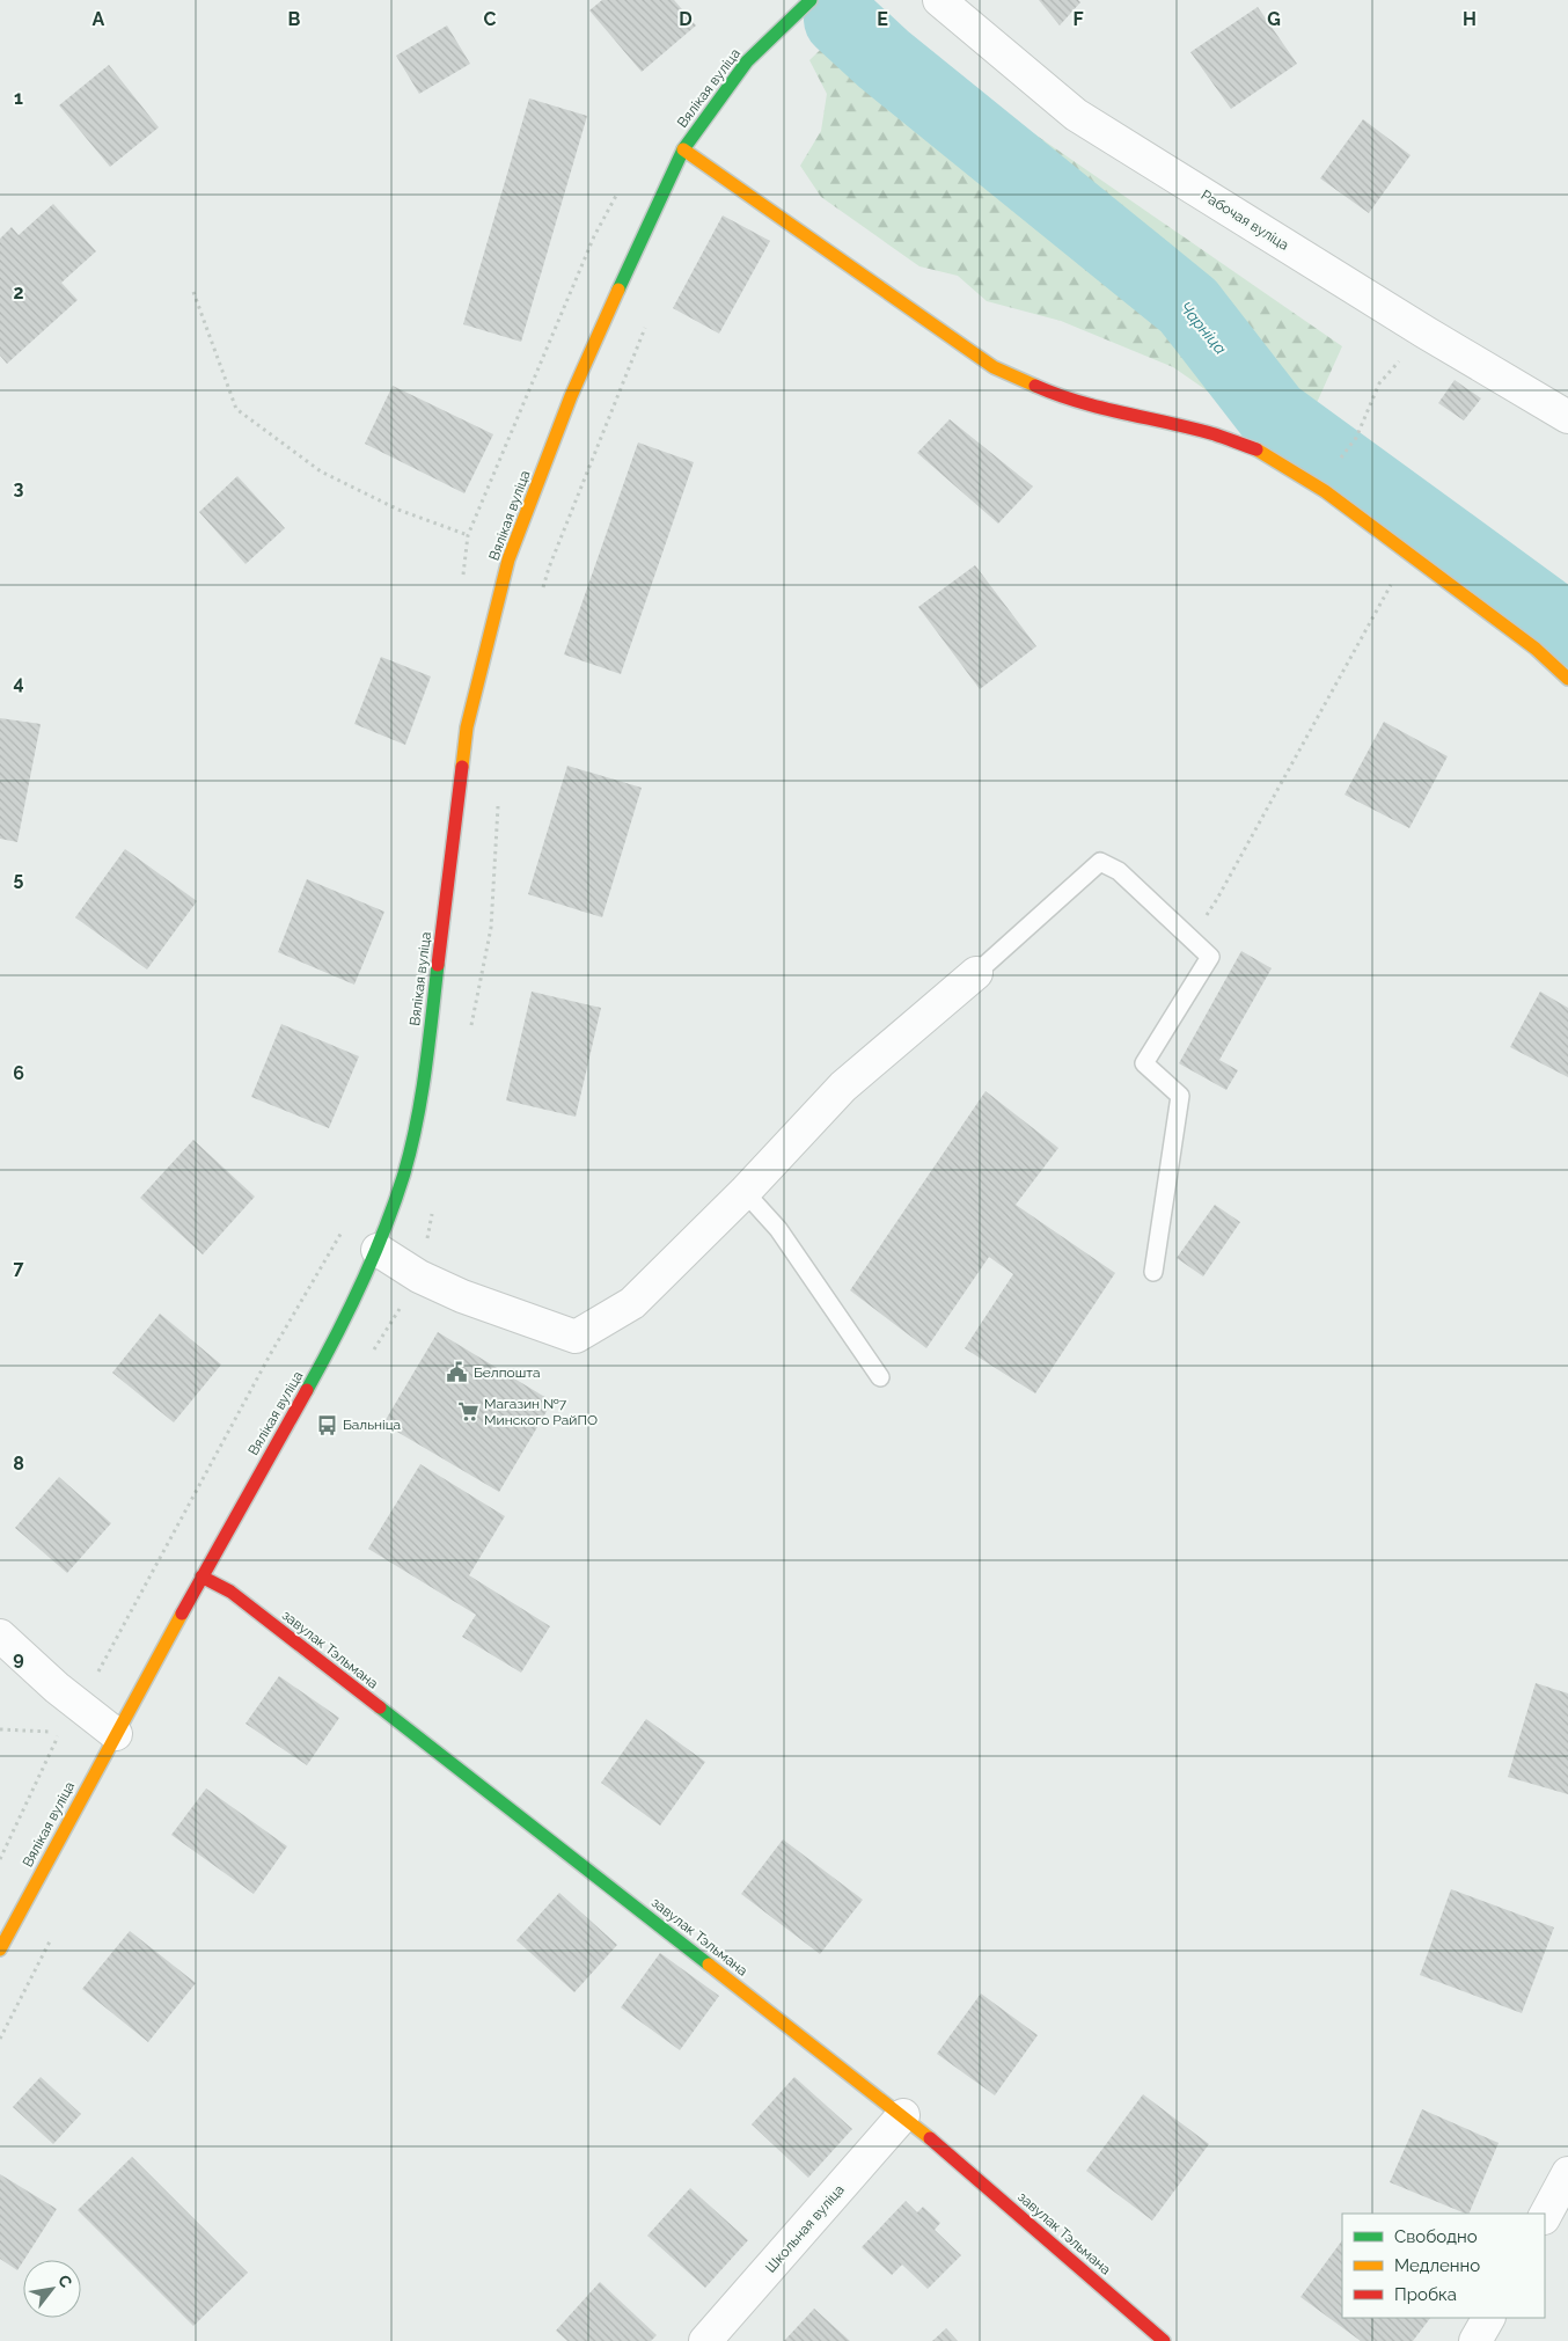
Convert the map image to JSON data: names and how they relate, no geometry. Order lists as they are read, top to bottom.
{
  "streets": {
    "street": [
      "Вялікая вуліца",
      "Рабочая вуліца",
      "завулак Тэльмана",
      "Школьная вуліца"
    ]
  },
  "crossings": [
    ["Вялікая вуліца", "завулак Тэльмана"],
    ["завулак Тэльмана", "Школьная вуліца"]
  ],
  "water": ["Чарніца"],
  "places": {
    "public building": ["Белпошта"],
    "supermarket": ["Магазин №7 Минского РайПО"],
    "bus stop": ["Бальніца"]
  },
  "legend": ["Свободно", "Медленно", "Пробка"],
  "north": "top right",
  "grid": {
    "columns": [
      "A",
      "B",
      "C",
      "D",
      "E",
      "F",
      "G",
      "H"
    ],
    "rows": [
      "1",
      "2",
      "3",
      "4",
      "5",
      "6",
      "7",
      "8",
      "9"
    ]
  }
}
